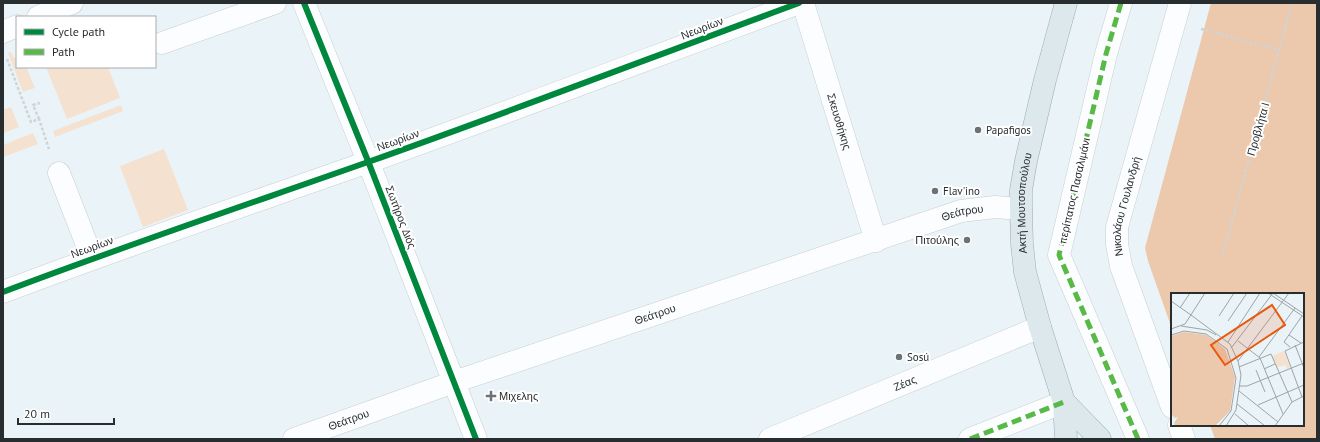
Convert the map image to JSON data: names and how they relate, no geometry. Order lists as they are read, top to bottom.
{
  "streets": {
    "main road": ["Ακτή Μουτσοπούλου"],
    "street": [
      "Νεωρίων",
      "Σκευοθήκης",
      "περίπατος Πασαλιμάνι",
      "Νικολάου Γουλανδρή",
      "Θεάτρου",
      "Σωτήρος Διός",
      "Ζέας"
    ],
    "path": ["Προβλήτα I"]
  },
  "crossings": [
    ["Νεωρίων", "Σωτήρος Διός"],
    ["Σκευοθήκης", "Θεάτρου"],
    ["Ακτή Μουτσοπούλου", "Θεάτρου"],
    ["Ακτή Μουτσοπούλου", "Ζέας"],
    ["Θεάτρου", "Σωτήρος Διός"]
  ],
  "places": {
    "other": [
      "Papafigos",
      "Flav'ino",
      "Πιτούλης",
      "Sosú"
    ],
    "health": ["Μιχελης"]
  },
  "legend": ["Cycle path", "Path"],
  "scale_bar": "20 m"
}
